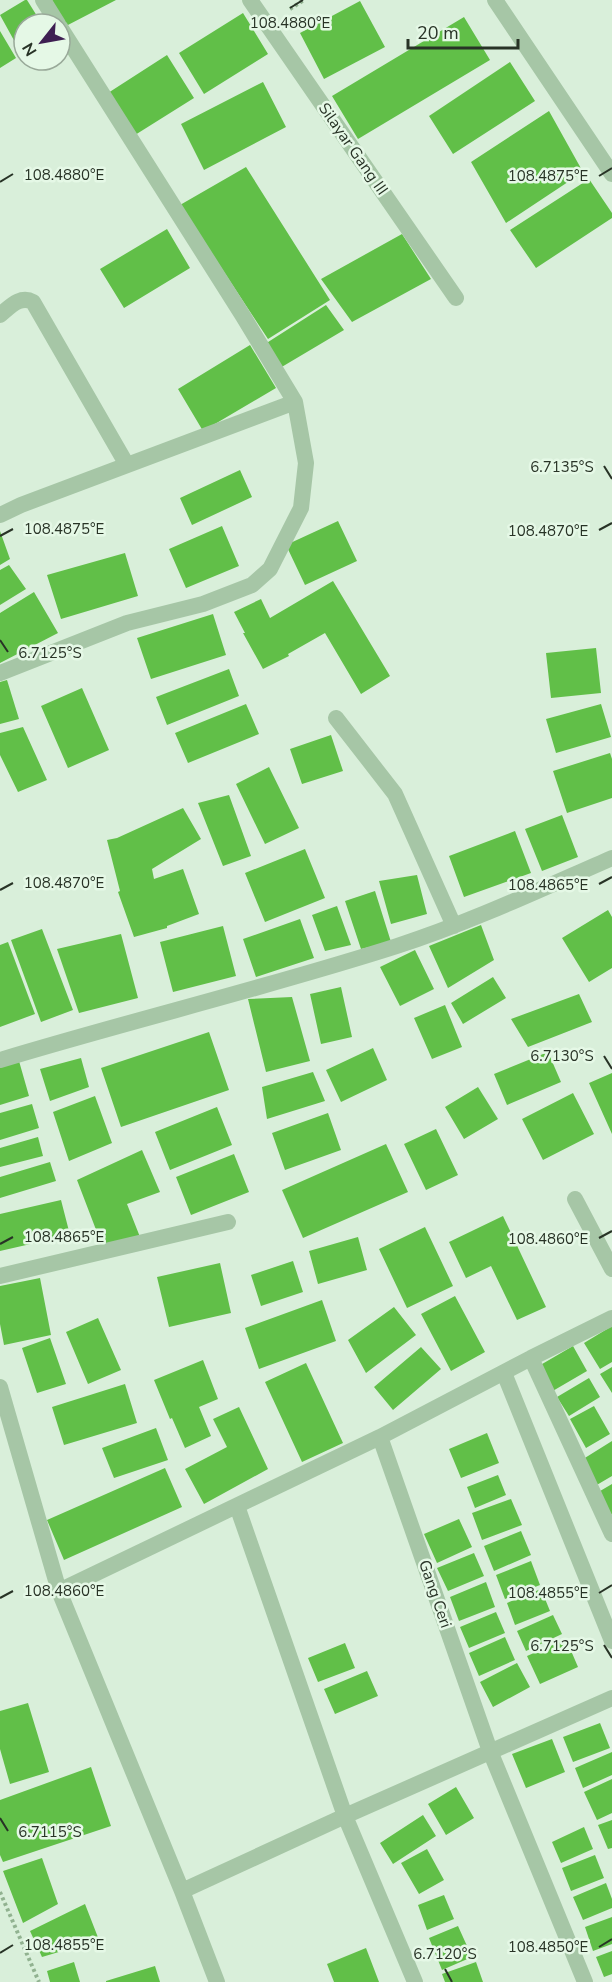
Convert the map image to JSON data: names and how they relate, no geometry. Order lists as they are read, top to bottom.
{
  "streets": {
    "street": ["Silayar Gang III", "Gang Ceri"]
  },
  "scale_bar": "20 m",
  "north": "bottom left",
  "coordinates": [
    "108.4880°E",
    "108.4875°E",
    "6.7135°S",
    "108.4870°E",
    "6.7125°S",
    "108.4865°E",
    "6.7130°S",
    "108.4860°E",
    "108.4855°E",
    "6.7115°S",
    "108.4850°E",
    "6.7120°S"
  ]
}
